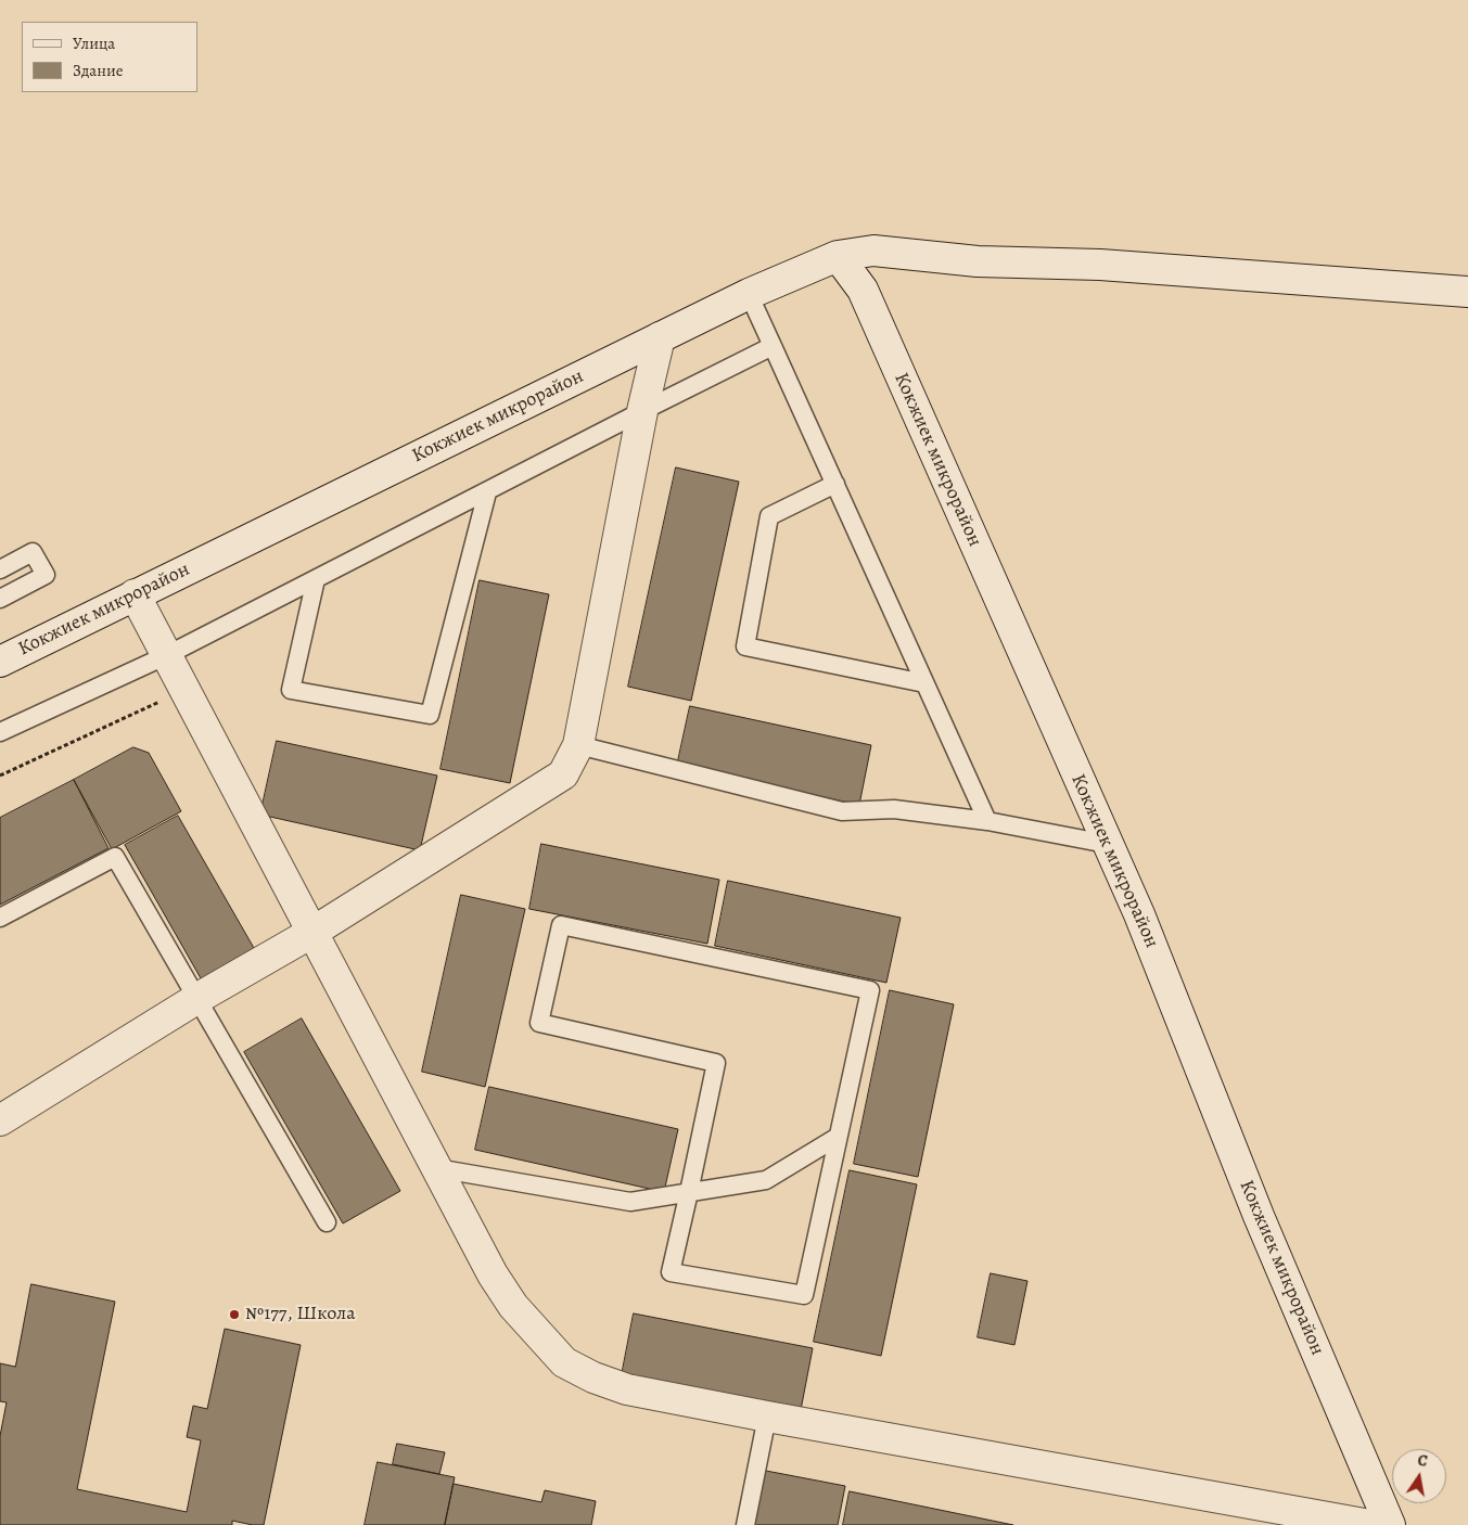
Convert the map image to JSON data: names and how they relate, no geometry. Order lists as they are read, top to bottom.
{
  "streets": {
    "street": ["Кокжиек микрорайон"]
  },
  "places": ["№177, Школа"],
  "legend": ["Улица", "Здание"],
  "north": "top"
}
